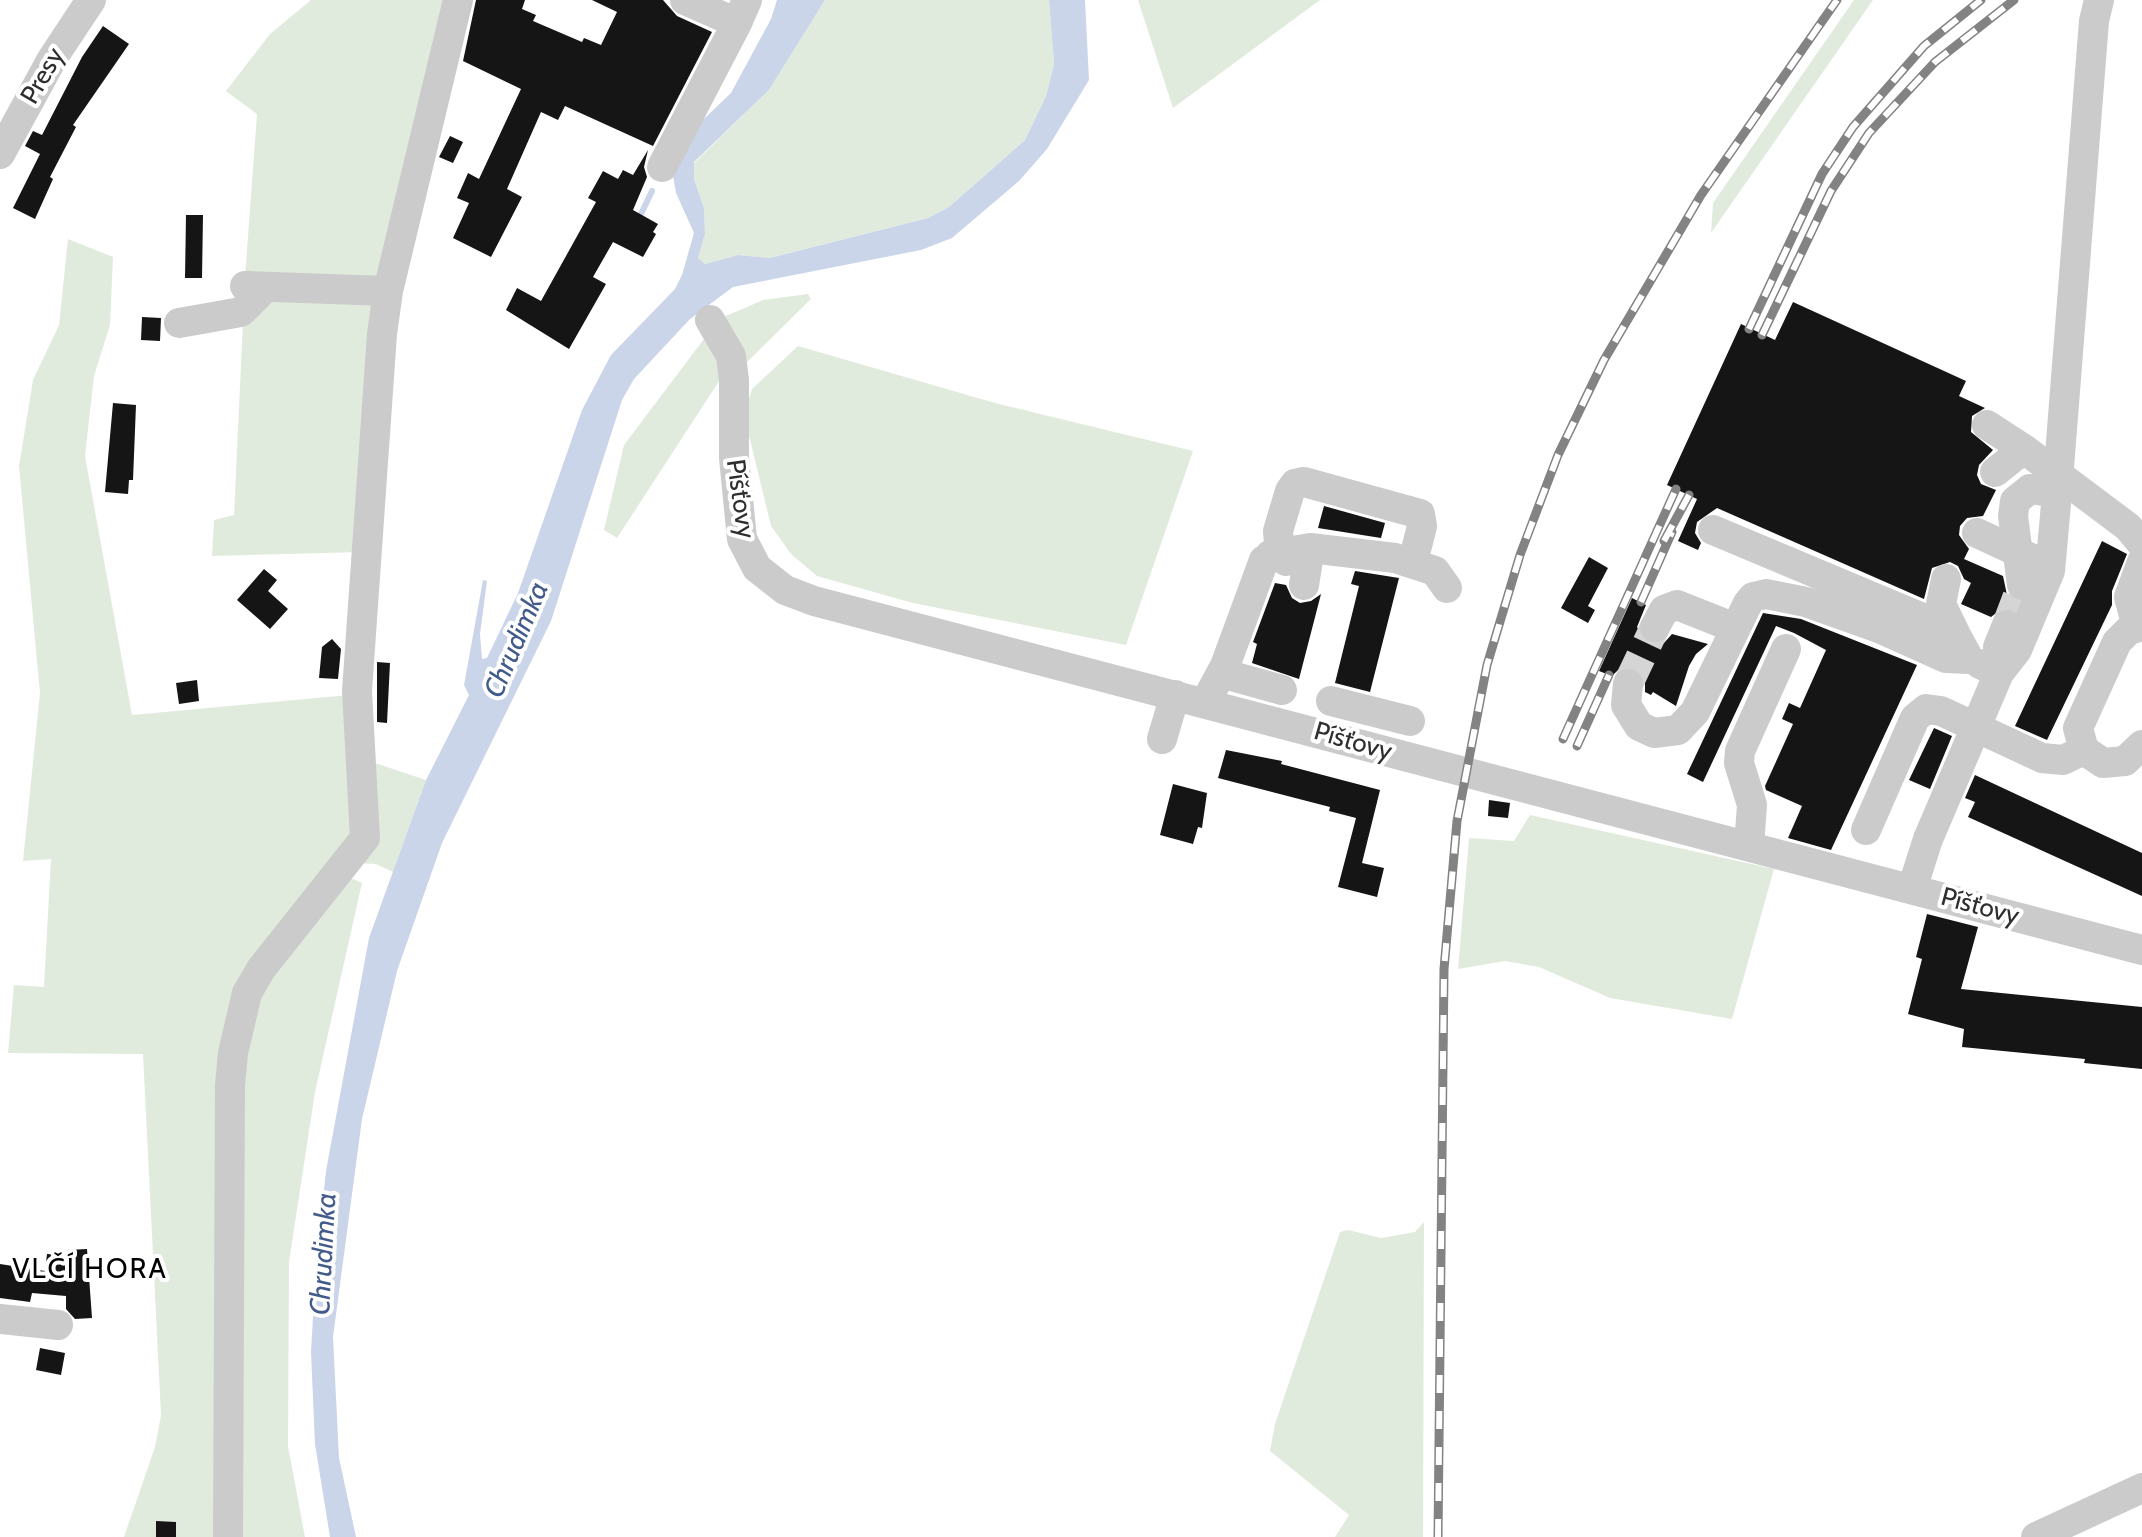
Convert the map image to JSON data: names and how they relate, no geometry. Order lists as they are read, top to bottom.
{
  "streets": {
    "street": ["Presy", "Píšťovy"]
  },
  "districts": ["VLČÍ HORA"],
  "water": ["Chrudimka"]
}
